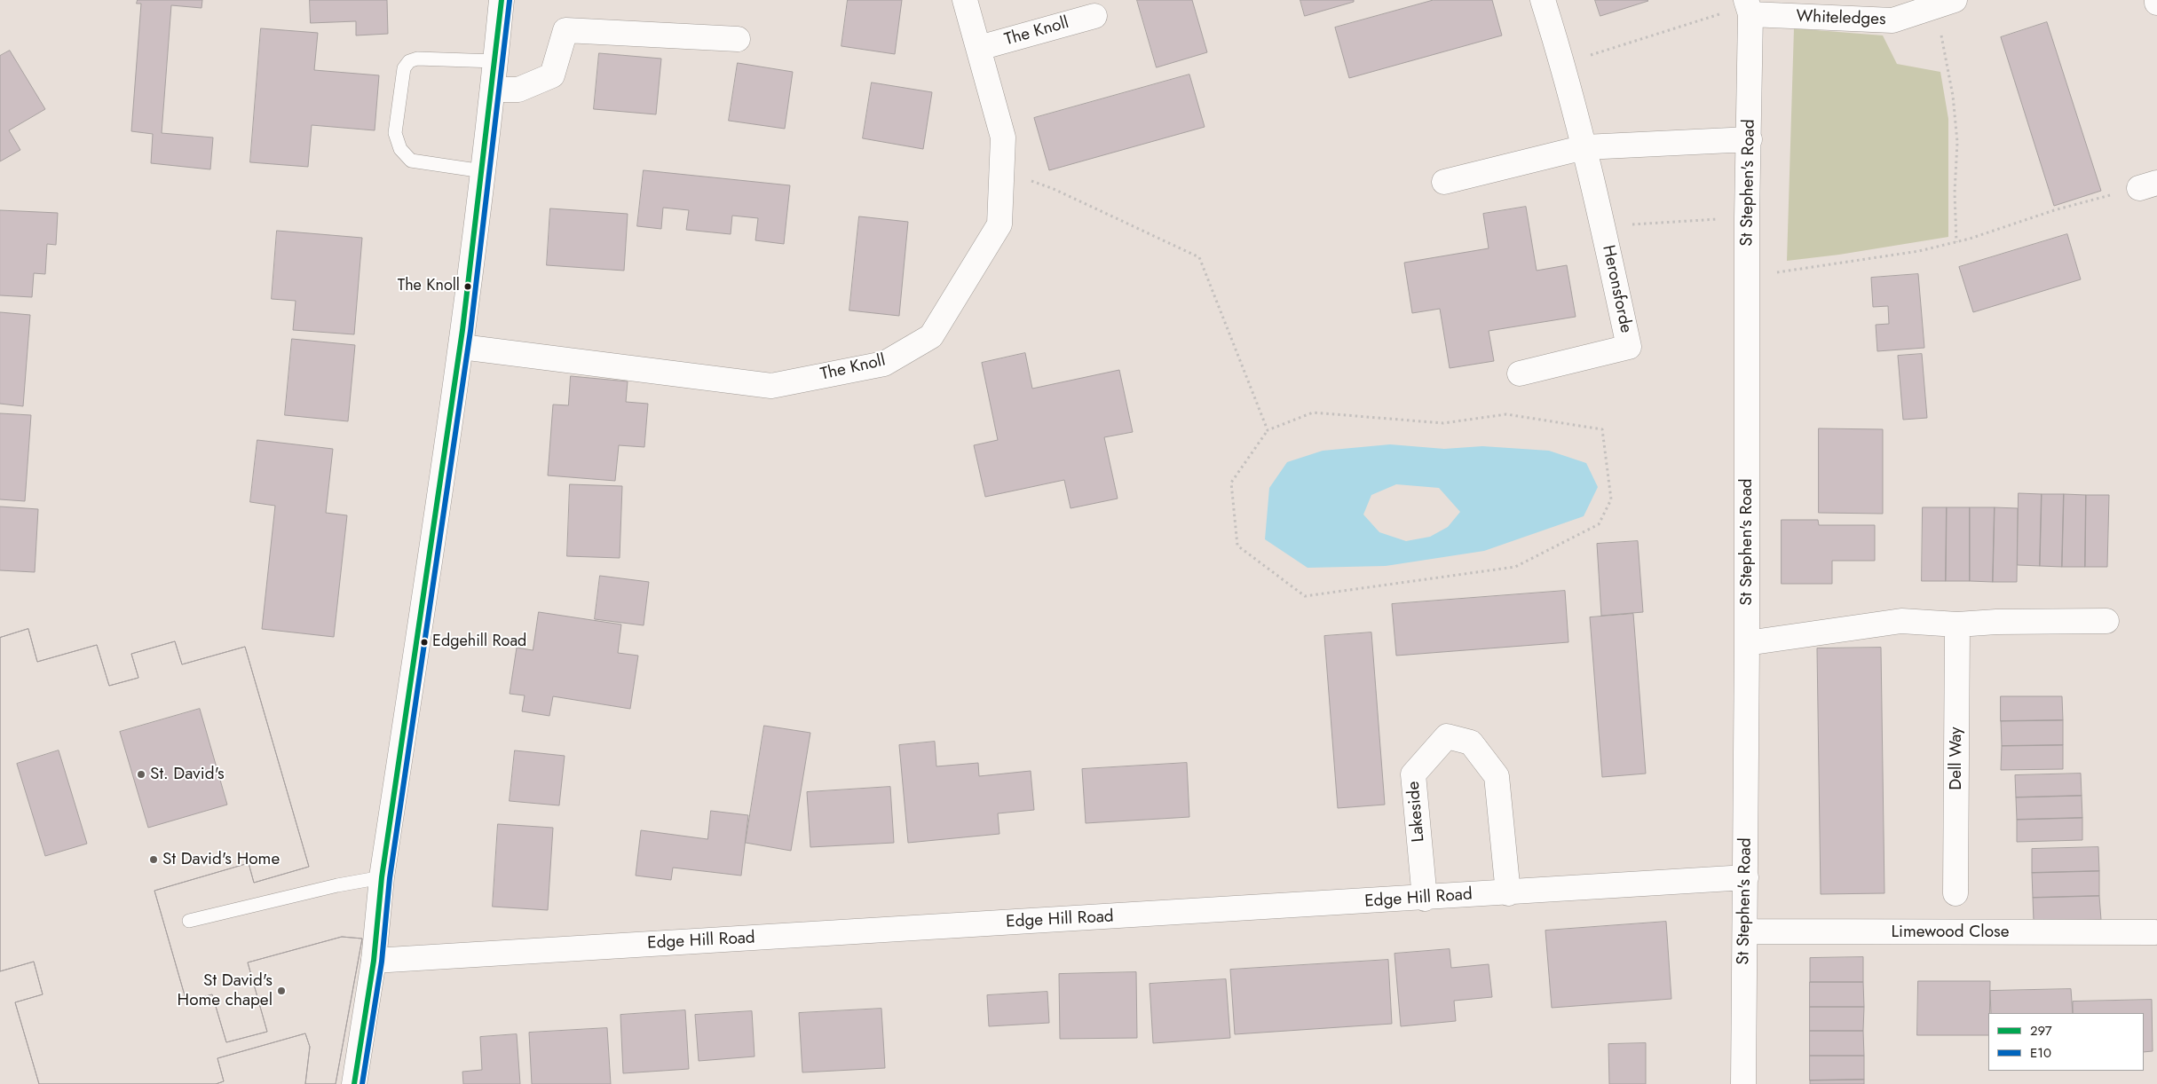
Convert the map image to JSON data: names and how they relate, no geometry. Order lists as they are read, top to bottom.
{
  "streets": {
    "street": [
      "Whiteledges",
      "The Knoll",
      "St Stephen's Road",
      "Heronsforde",
      "Dell Way",
      "Lakeside",
      "Edge Hill Road",
      "Limewood Close"
    ]
  },
  "crossings": [
    ["Whiteledges", "St Stephen's Road"],
    ["St Stephen's Road", "Edge Hill Road"],
    ["St Stephen's Road", "Limewood Close"],
    ["Lakeside", "Edge Hill Road"]
  ],
  "places": [
    "The Knoll",
    "Edgehill Road",
    "St. David's",
    "St David's Home",
    "St David's Home chapel"
  ],
  "lines": ["transit line 297", "transit line E10"],
  "legend": ["297", "E10"]
}
